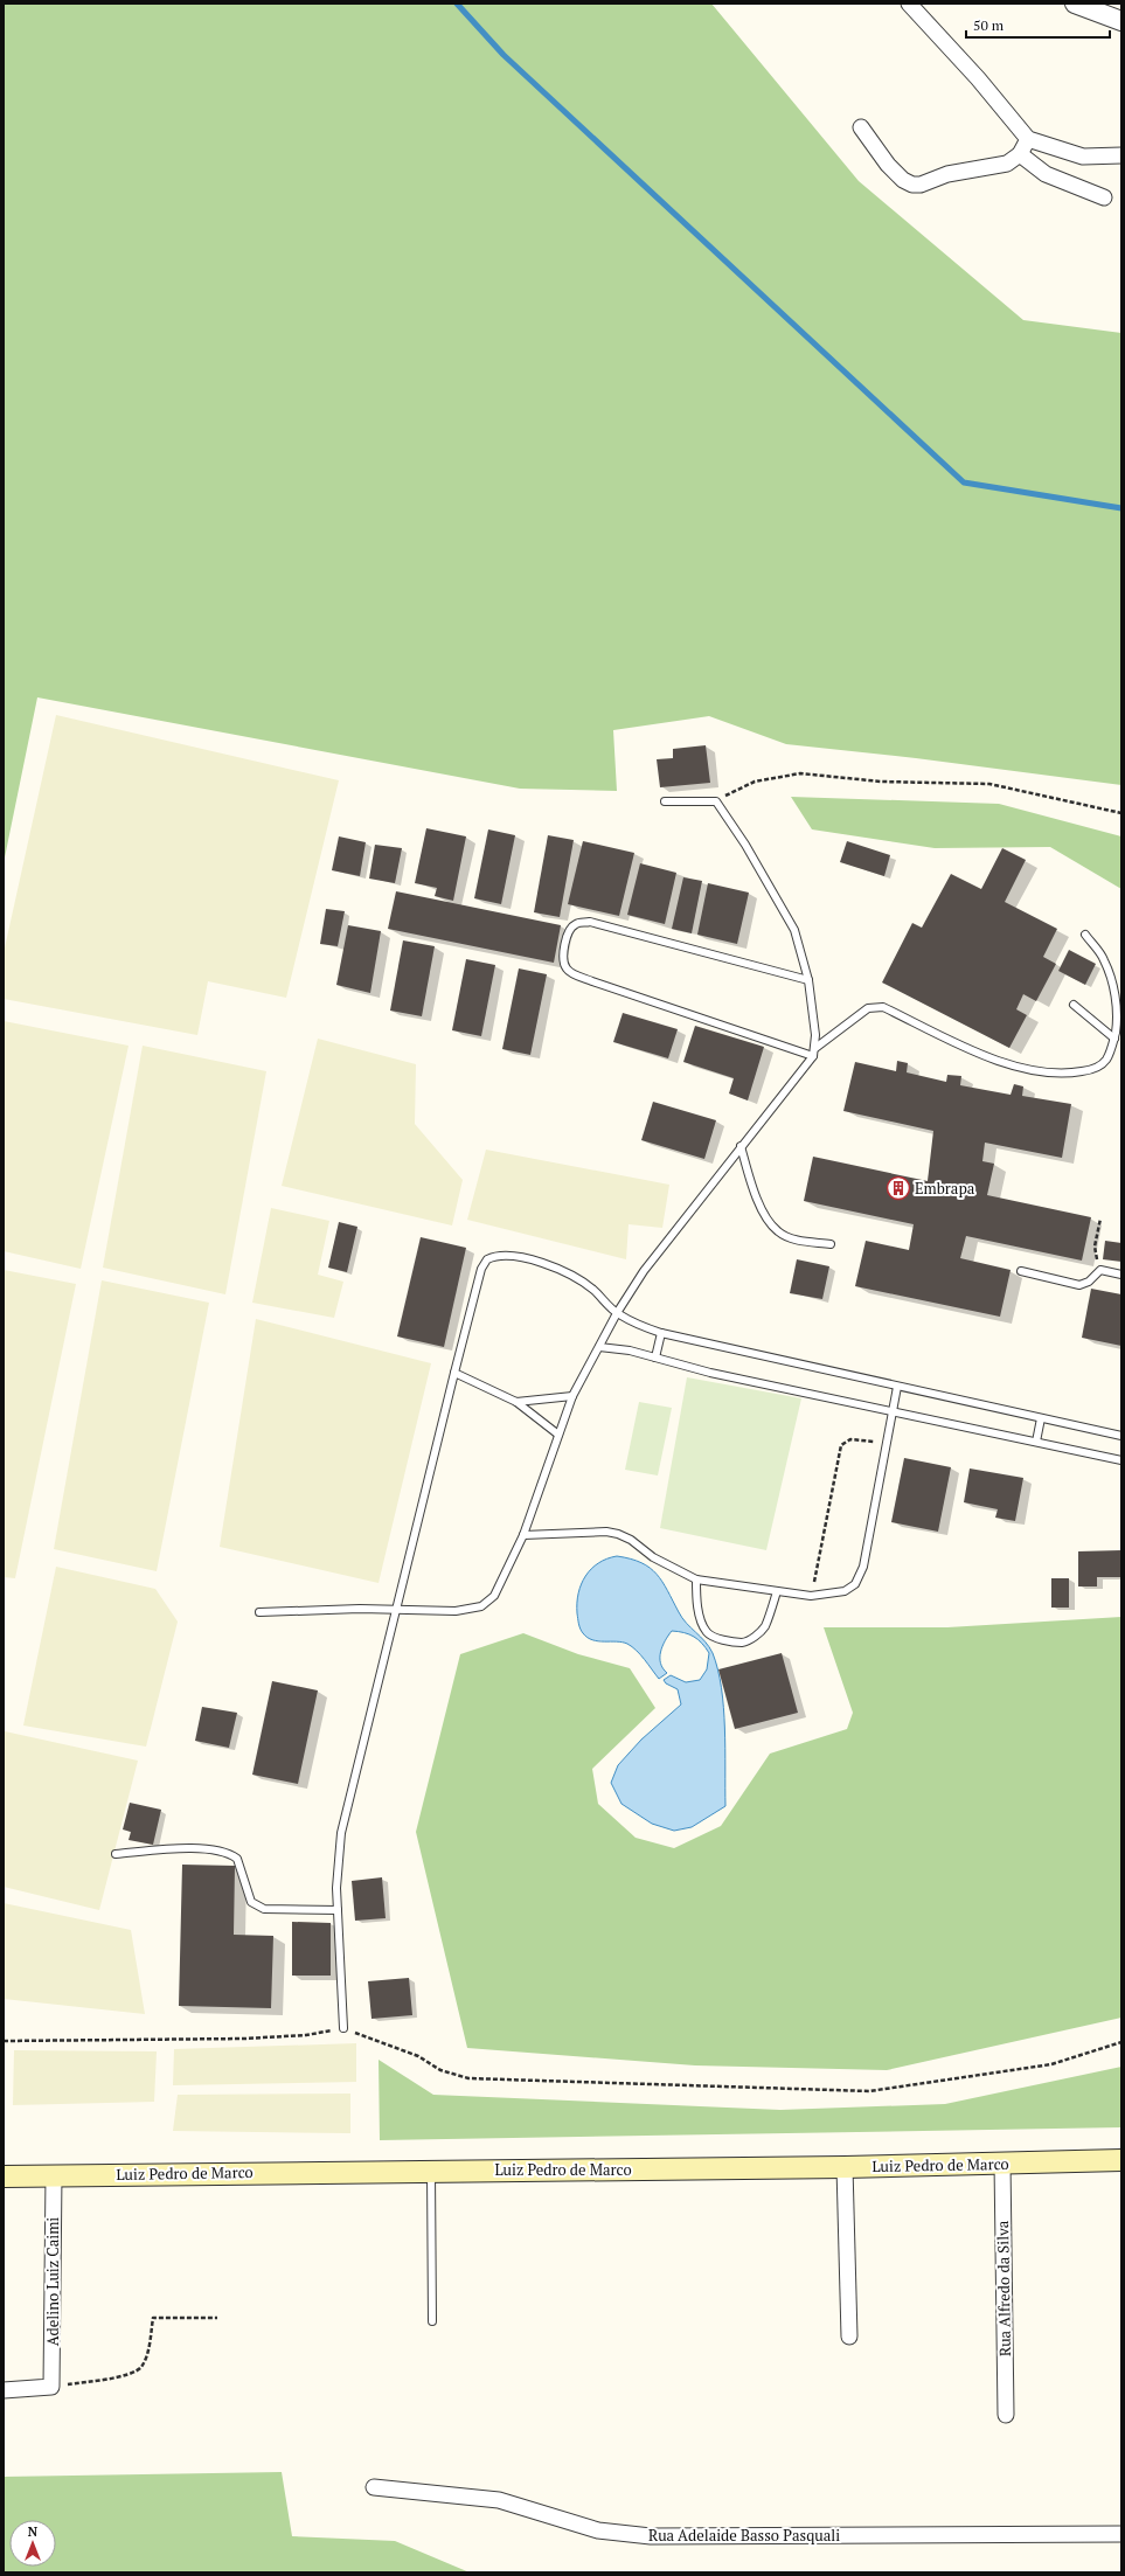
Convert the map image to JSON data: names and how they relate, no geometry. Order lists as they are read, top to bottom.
{
  "streets": {
    "main road": ["Luiz Pedro de Marco"],
    "street": ["Adelino Luiz Caimi", "Rua Alfredo da Silva", "Rua Adelaide Basso Pasquali"]
  },
  "crossings": [
    ["Luiz Pedro de Marco", "Adelino Luiz Caimi"],
    ["Luiz Pedro de Marco", "Rua Alfredo da Silva"]
  ],
  "places": {
    "building": ["Embrapa"]
  },
  "scale_bar": "50 m",
  "north": "top"
}
